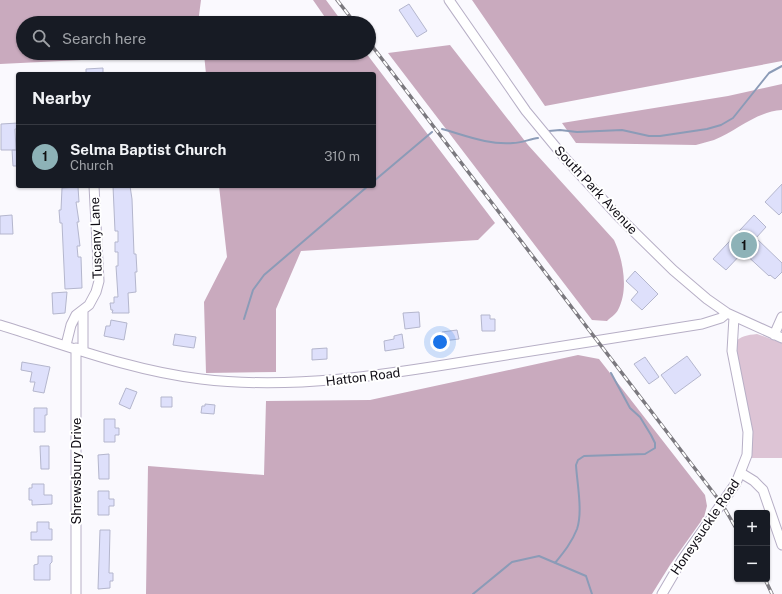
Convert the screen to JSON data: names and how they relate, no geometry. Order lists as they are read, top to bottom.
{
  "streets": {
    "street": [
      "South Park Avenue",
      "Tuscany Lane",
      "Hatton Road",
      "Shrewsbury Drive",
      "Honeysuckle Road"
    ]
  },
  "crossings": [
    ["South Park Avenue", "Hatton Road"],
    ["South Park Avenue", "Honeysuckle Road"],
    ["Tuscany Lane", "Hatton Road"],
    ["Hatton Road", "Shrewsbury Drive"],
    ["Hatton Road", "Honeysuckle Road"]
  ],
  "page": {
    "search": "Search here",
    "heading": "Nearby",
    "list": [
      {
        "mark": "1",
        "name": "Selma Baptist Church",
        "note": "Church",
        "value": "310 m"
      }
    ],
    "pins": "1",
    "map_buttons": ["+", "−"]
  }
}
